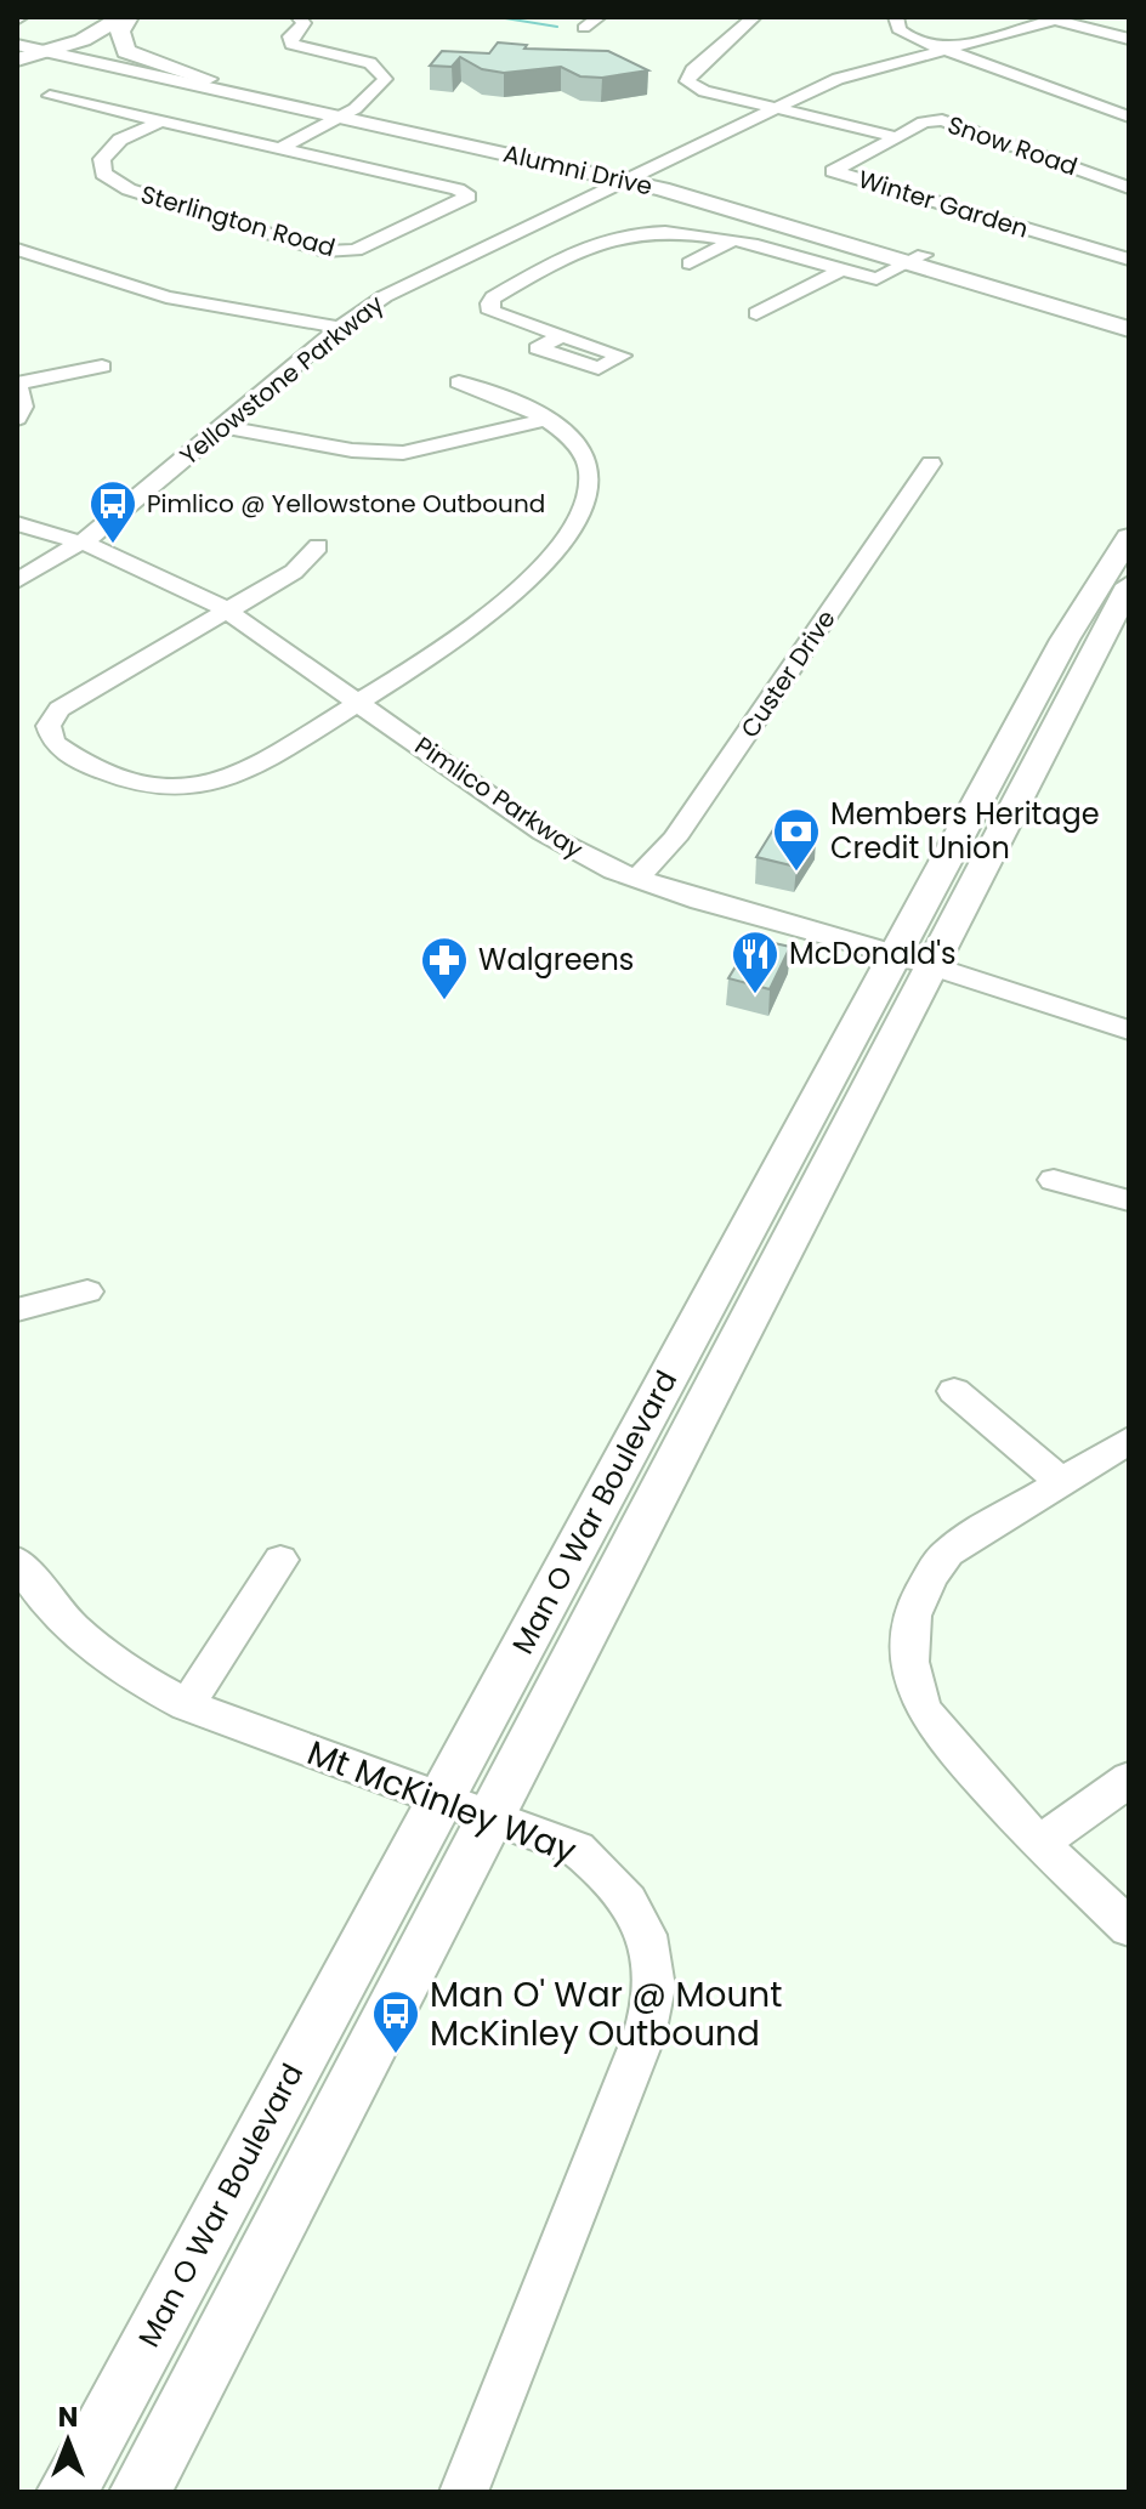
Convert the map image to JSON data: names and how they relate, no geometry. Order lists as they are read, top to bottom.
{
  "streets": {
    "main road": ["Alumni Drive", "Man O War Boulevard"],
    "street": [
      "Snow Road",
      "Winter Garden",
      "Sterlington Road",
      "Yellowstone Parkway",
      "Custer Drive",
      "Pimlico Parkway",
      "Mt McKinley Way"
    ]
  },
  "crossings": [
    ["Snow Road", "Winter Garden"],
    ["Alumni Drive", "Yellowstone Parkway"],
    ["Winter Garden", "Yellowstone Parkway"],
    ["Yellowstone Parkway", "Pimlico Parkway"],
    ["Custer Drive", "Pimlico Parkway"],
    ["Pimlico Parkway", "Man O War Boulevard"],
    ["Man O War Boulevard", "Mt McKinley Way"]
  ],
  "places": {
    "bus stop": ["Pimlico @ Yellowstone Outbound", "Man O' War @ Mount McKinley Outbound"],
    "bank": ["Members Heritage Credit Union"],
    "restaurant": ["McDonald's"],
    "pharmacy": ["Walgreens"]
  },
  "north": "top"
}
